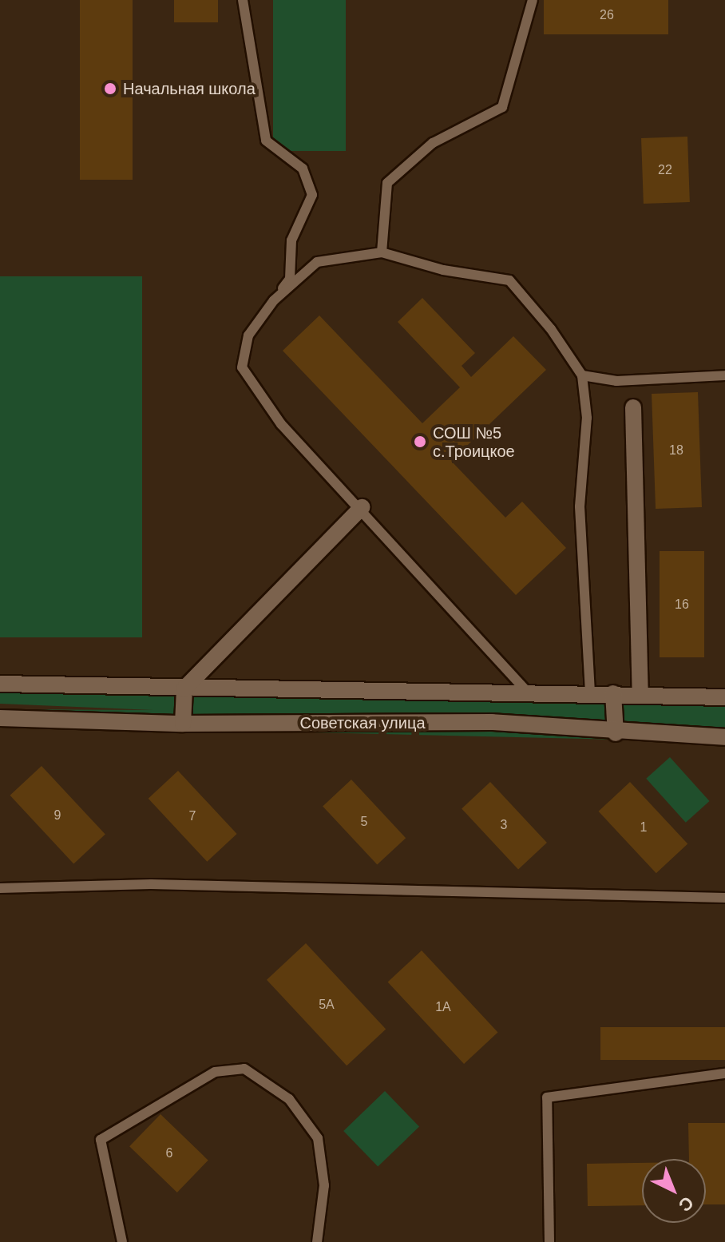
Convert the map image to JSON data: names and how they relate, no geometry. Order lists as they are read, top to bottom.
{
  "streets": {
    "street": ["Советская улица"]
  },
  "places": ["Начальная школа", "СОШ №5 с.Троицкое"],
  "house_numbers": [
    "26",
    "22",
    "18",
    "16",
    "9",
    "7",
    "5",
    "3",
    "1",
    "5А",
    "1А",
    "6"
  ],
  "north": "bottom right"
}
